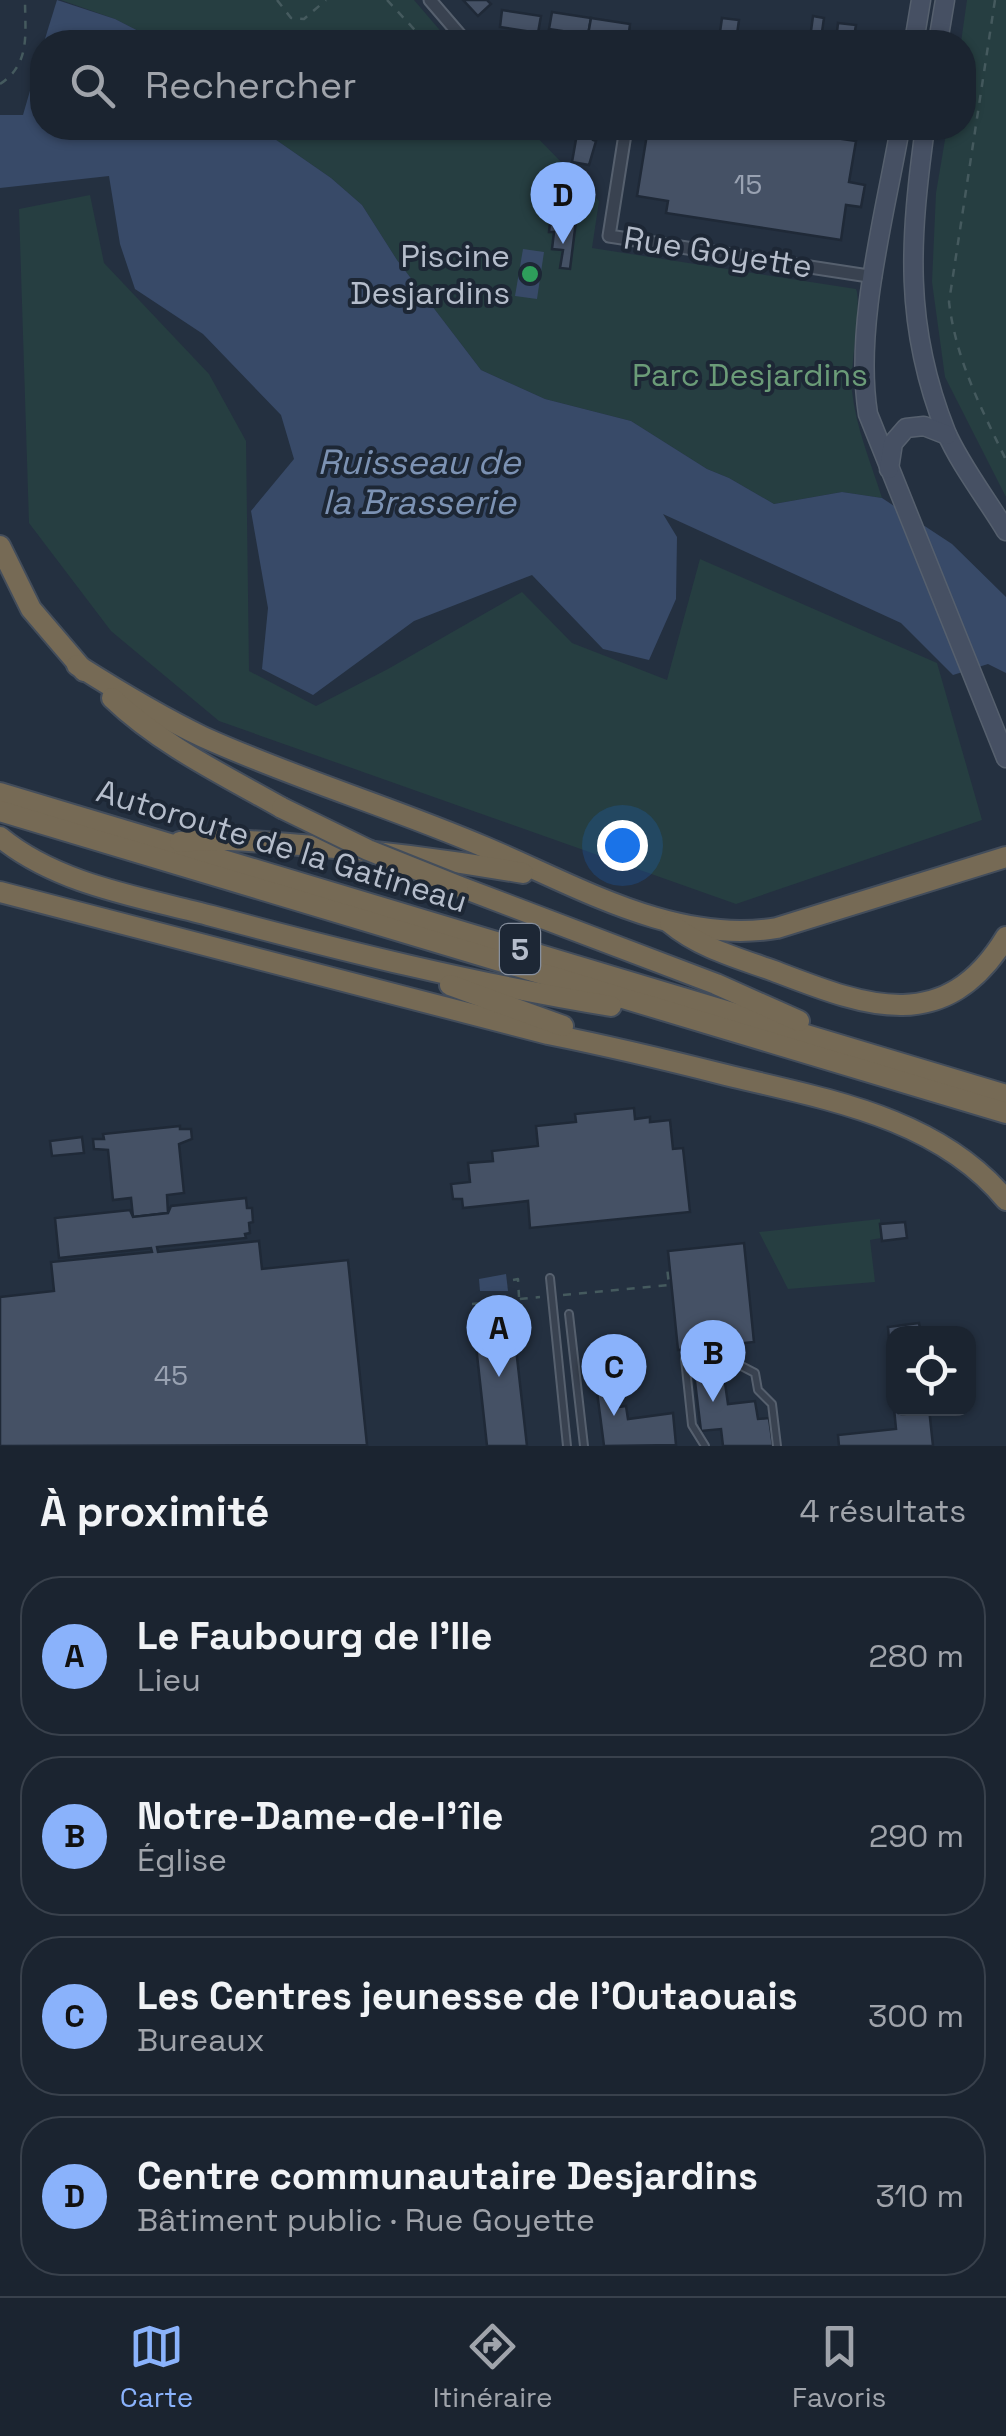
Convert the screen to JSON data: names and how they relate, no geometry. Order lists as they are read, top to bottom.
{
  "streets": {
    "highway": ["Autoroute de la Gatineau", "5"],
    "street": ["Rue Goyette"]
  },
  "water": ["Ruisseau de la Brasserie"],
  "parks": ["Parc Desjardins"],
  "places": ["Piscine Desjardins"],
  "house_numbers": ["15", "45"],
  "page": {
    "search": "Rechercher",
    "pins": [
      "D",
      "A",
      "B",
      "C"
    ],
    "heading": ["À proximité", "4 résultats"],
    "list": [
      {
        "mark": "A",
        "name": "Le Faubourg de l'Ile",
        "note": "Lieu",
        "value": "280 m"
      },
      {
        "mark": "B",
        "name": "Notre-Dame-de-l'île",
        "note": "Église",
        "value": "290 m"
      },
      {
        "mark": "C",
        "name": "Les Centres jeunesse de l'Outaouais",
        "note": "Bureaux",
        "value": "300 m"
      },
      {
        "mark": "D",
        "name": "Centre communautaire Desjardins",
        "note": "Bâtiment public · Rue Goyette",
        "value": "310 m"
      }
    ],
    "nav": ["Carte", "Itinéraire", "Favoris"]
  }
}
